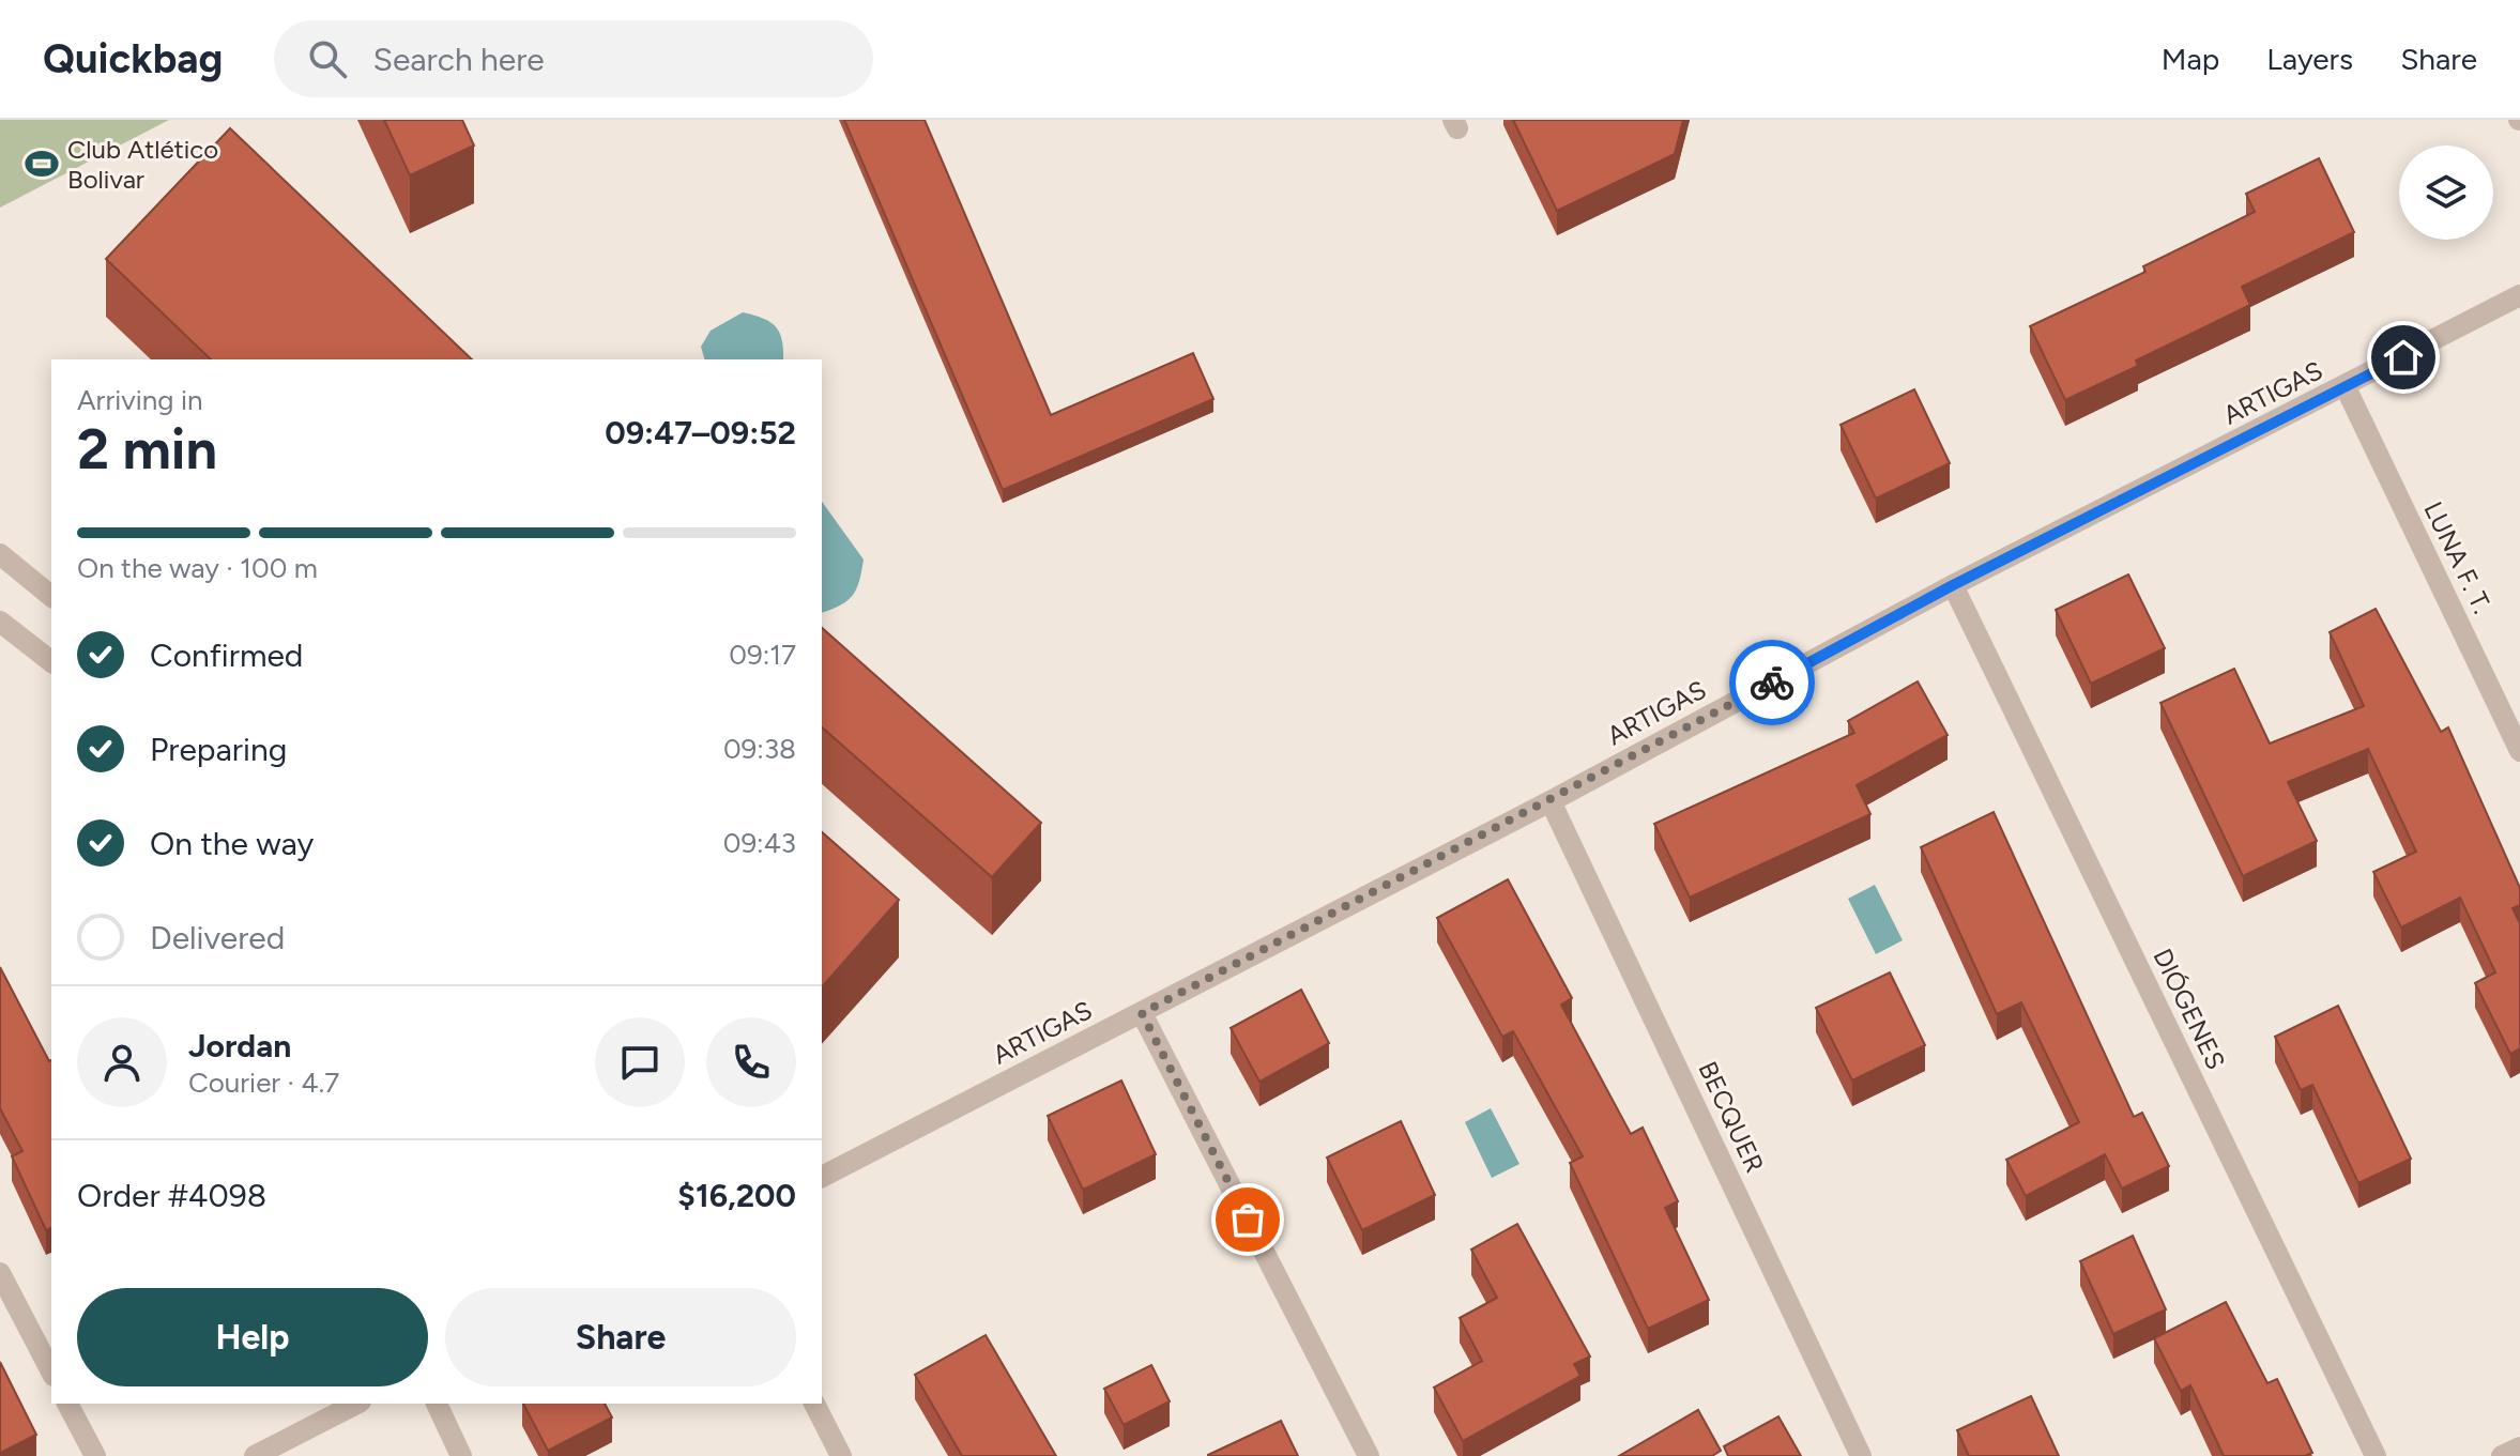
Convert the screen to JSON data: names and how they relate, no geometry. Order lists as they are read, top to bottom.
{
  "streets": {
    "street": [
      "ARTIGAS",
      "LUNA F. T.",
      "DIÓGENES",
      "BECQUER"
    ]
  },
  "crossings": [
    ["ARTIGAS", "LUNA F. T."],
    ["ARTIGAS", "DIÓGENES"],
    ["ARTIGAS", "BECQUER"]
  ],
  "places": {
    "sports": ["Club Atlético Bolivar"]
  },
  "page": {
    "header": "Quickbag",
    "search": "Search here",
    "nav": ["Map", "Layers", "Share"],
    "heading": ["2 min", "Arriving in", "09:47–09:52"],
    "panel": [
      "Jordan",
      "Courier · 4.7",
      "Order #4098",
      "$16,200"
    ],
    "bar": "On the way · 100 m",
    "list": [
      ["Confirmed", "09:17"],
      ["Preparing", "09:38"],
      ["On the way", "09:43"],
      "Delivered"
    ],
    "buttons": ["Help", "Share"]
  }
}
